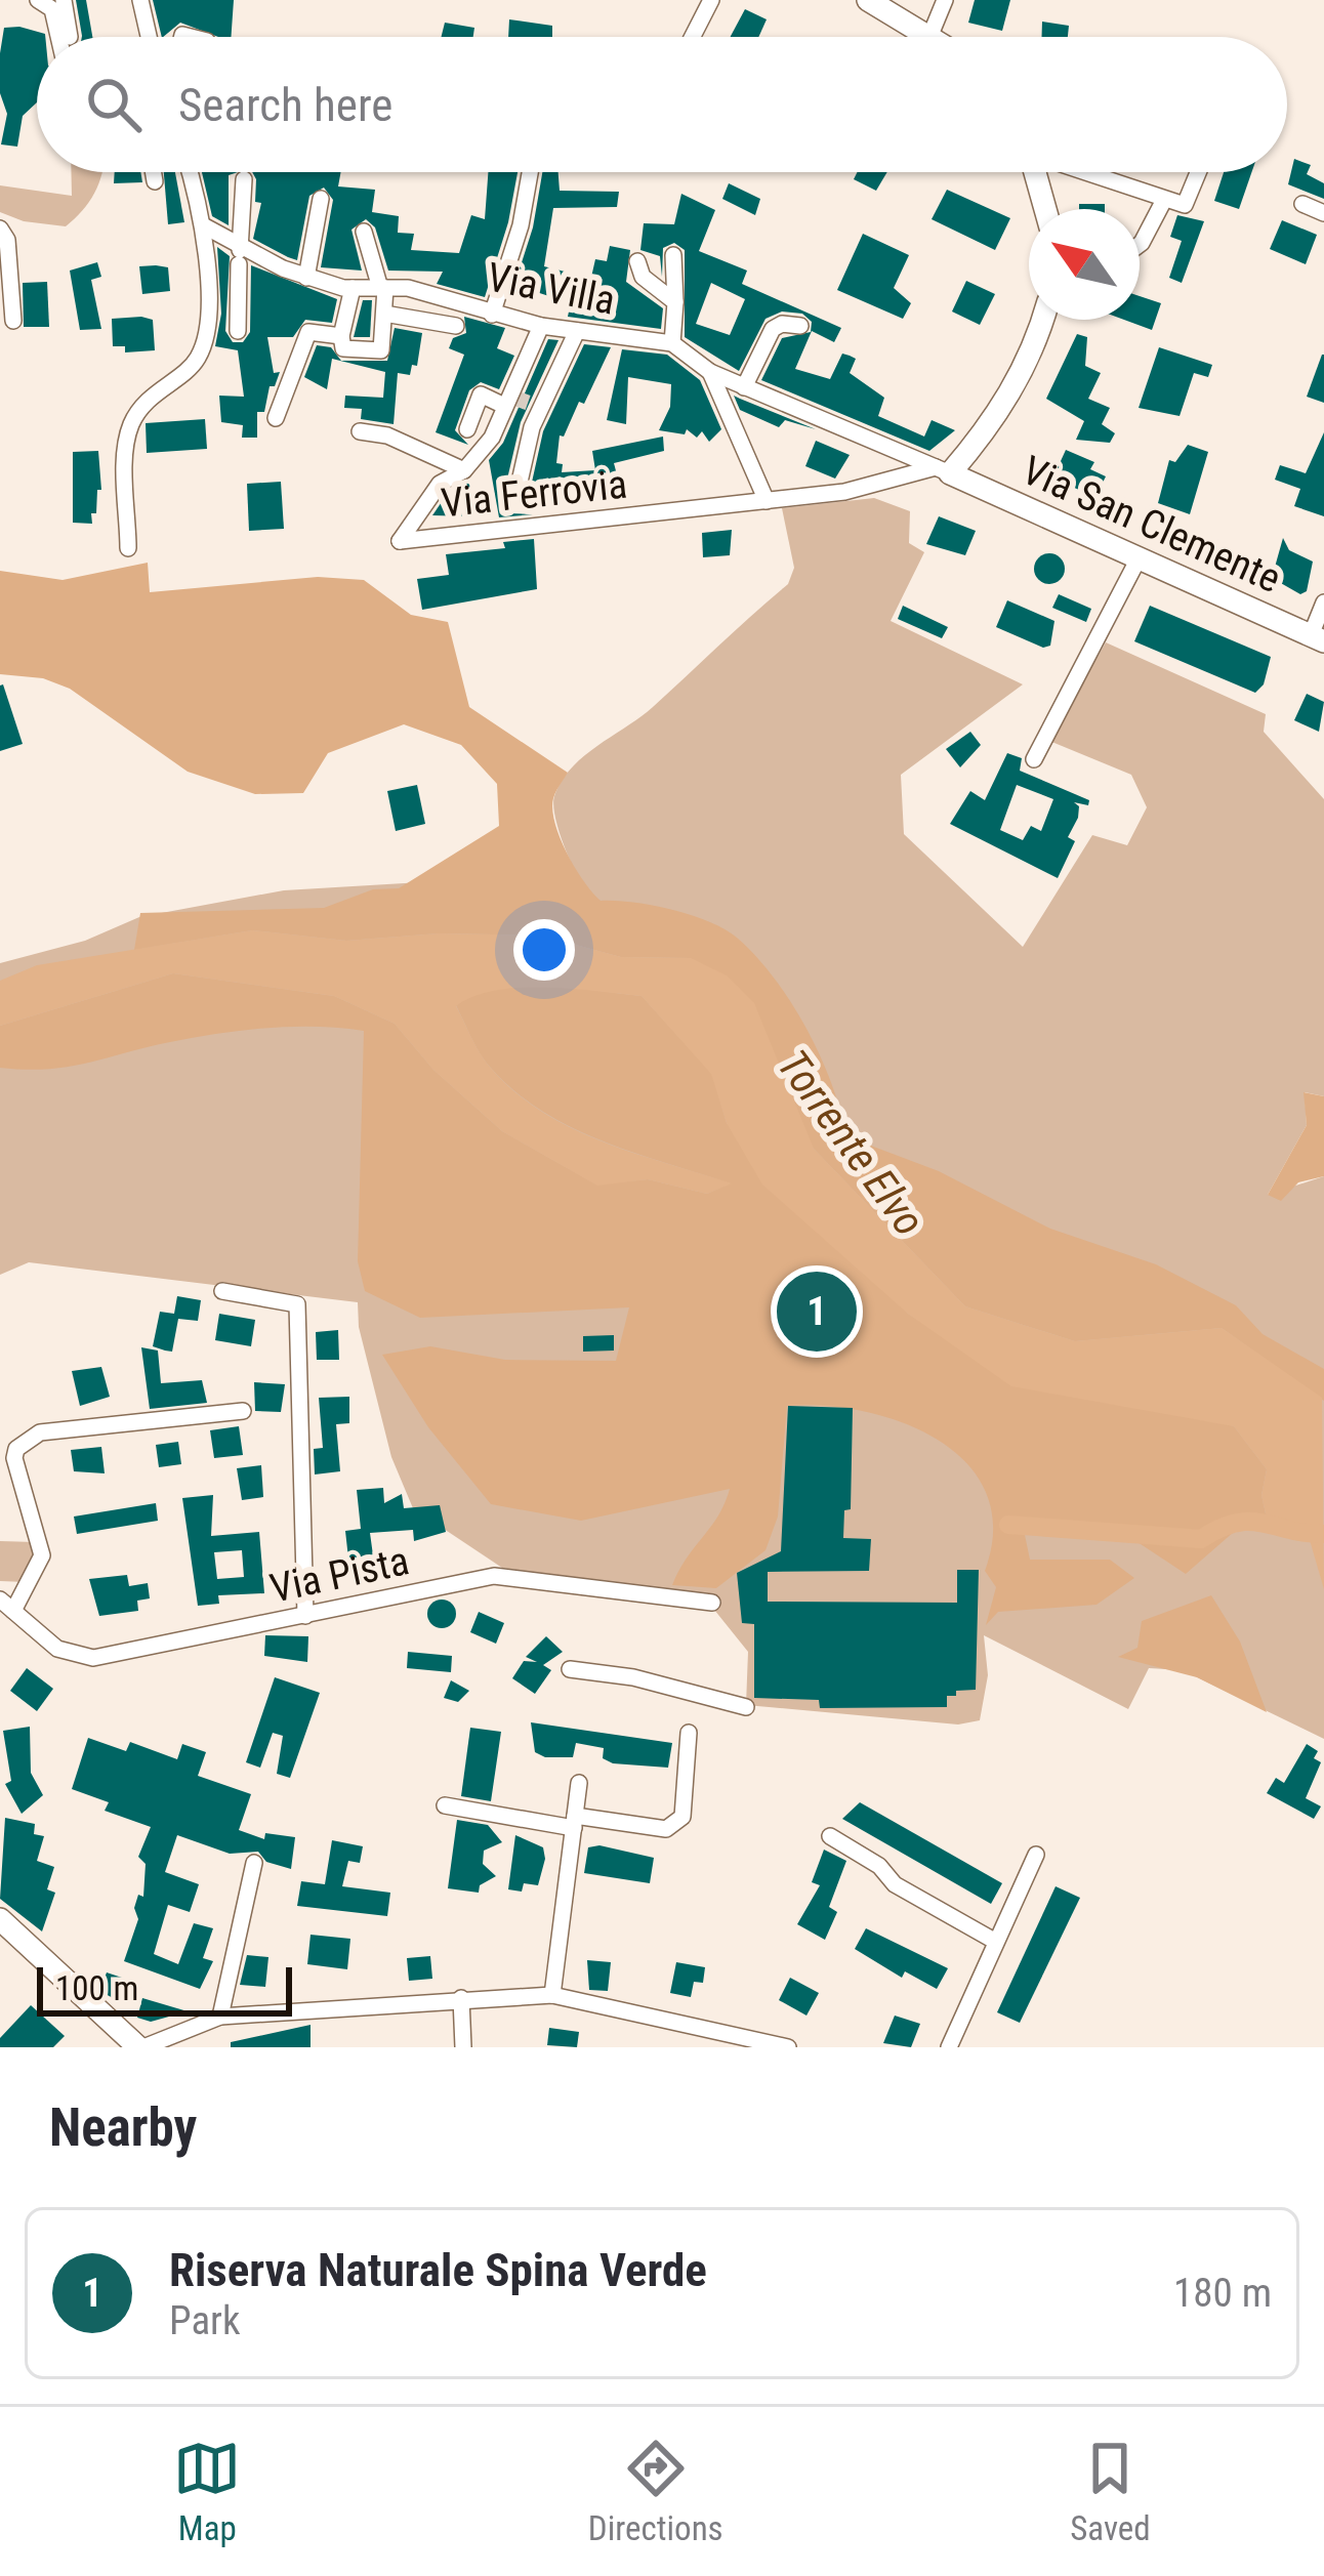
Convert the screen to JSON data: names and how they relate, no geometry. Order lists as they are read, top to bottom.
{
  "streets": {
    "street": [
      "Via Villa",
      "Via Ferrovia",
      "Via San Clemente",
      "Via Pista"
    ]
  },
  "crossings": [
    ["Via Villa", "Via Ferrovia"],
    ["Via Villa", "Via San Clemente"],
    ["Via Ferrovia", "Via San Clemente"]
  ],
  "water": ["Torrente Elvo"],
  "scale_bar": "100 m",
  "north": "top left",
  "page": {
    "search": "Search here",
    "pins": "1",
    "scale": "100 m",
    "heading": "Nearby",
    "list": [
      {
        "mark": "1",
        "name": "Riserva Naturale Spina Verde",
        "note": "Park",
        "value": "180 m"
      }
    ],
    "nav": ["Map", "Directions", "Saved"]
  }
}
